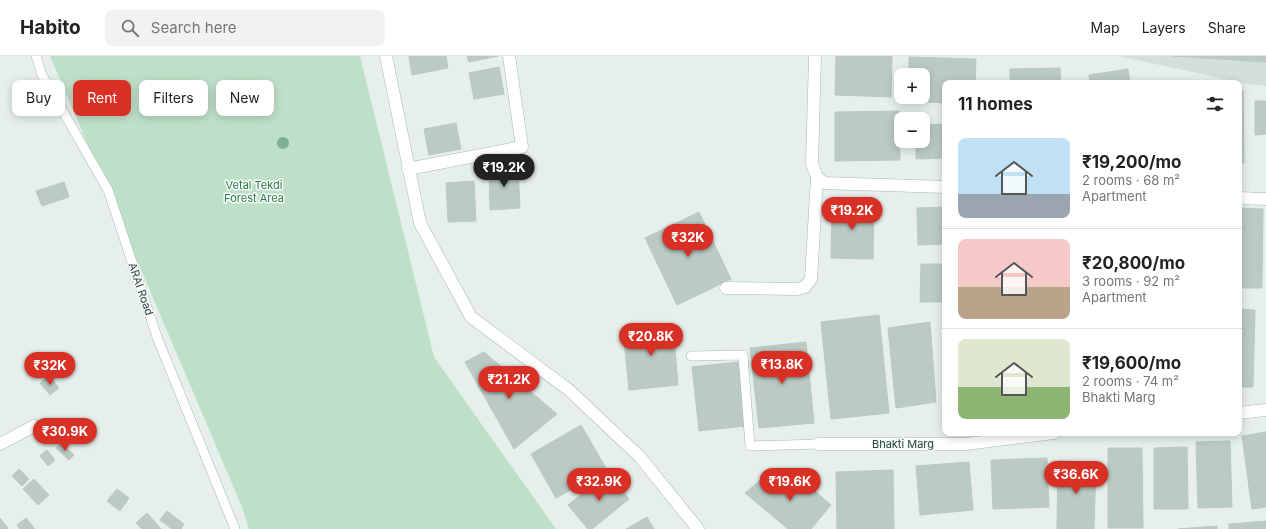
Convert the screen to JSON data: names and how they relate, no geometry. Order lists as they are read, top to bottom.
{
  "streets": {
    "street": ["Bhakti Marg"],
    "lane": ["ARAI Road"]
  },
  "parks": ["Vetal Tekdi Forest Area"],
  "page": {
    "header": "Habito",
    "search": "Search here",
    "nav": ["Map", "Layers", "Share"],
    "map_buttons": ["+", "−"],
    "chip": [
      "Buy",
      "Rent",
      "Filters",
      "New"
    ],
    "heading": "11 homes",
    "list": [
      {
        "name": "₹19,200/mo",
        "note": "2 rooms · 68 m² · Apartment"
      },
      {
        "name": "₹20,800/mo",
        "note": "3 rooms · 92 m² · Apartment"
      },
      {
        "name": "₹19,600/mo",
        "note": "2 rooms · 74 m² · Bhakti Marg"
      }
    ],
    "price": [
      "₹19.2K",
      "₹19.2K",
      "₹32K",
      "₹20.8K",
      "₹13.8K",
      "₹32K",
      "₹21.2K",
      "₹30.9K",
      "₹36.6K",
      "₹32.9K",
      "₹19.6K"
    ]
  }
}
